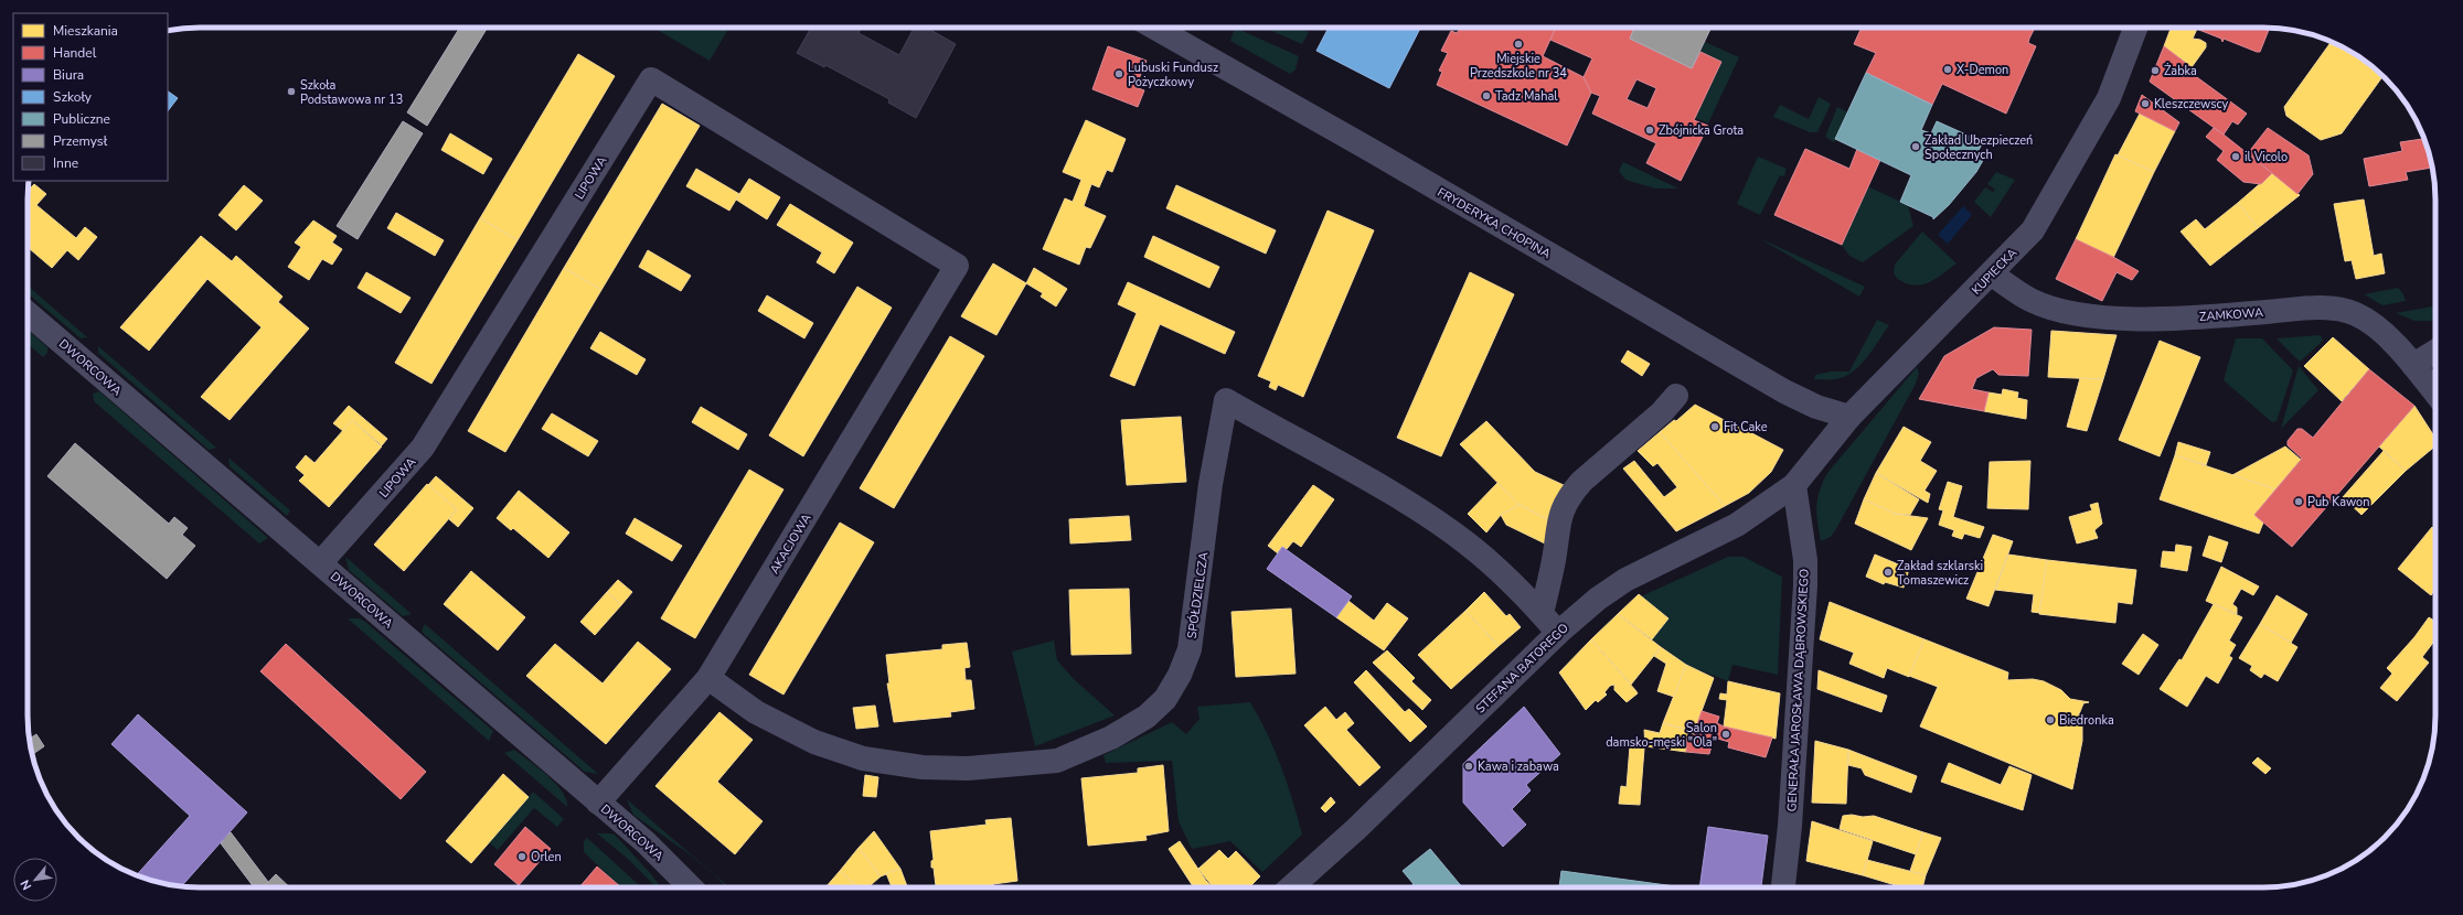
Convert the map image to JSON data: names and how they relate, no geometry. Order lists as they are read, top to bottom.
{
  "streets": {
    "street": [
      "LIPOWA",
      "FRYDERYKA CHOPINA",
      "KUPIECKA",
      "ZAMKOWA",
      "DWORCOWA",
      "AKACJOWA",
      "SPÓŁDZIELCZA",
      "STEFANA BATOREGO",
      "GENERAŁA JAROSŁAWA DĄBROWSKIEGO"
    ]
  },
  "crossings": [
    ["LIPOWA", "DWORCOWA"],
    ["LIPOWA", "AKACJOWA"],
    ["FRYDERYKA CHOPINA", "KUPIECKA"],
    ["KUPIECKA", "ZAMKOWA"],
    ["KUPIECKA", "STEFANA BATOREGO"],
    ["KUPIECKA", "GENERAŁA JAROSŁAWA DĄBROWSKIEGO"],
    ["DWORCOWA", "AKACJOWA"],
    ["AKACJOWA", "SPÓŁDZIELCZA"],
    ["SPÓŁDZIELCZA", "STEFANA BATOREGO"],
    ["STEFANA BATOREGO", "GENERAŁA JAROSŁAWA DĄBROWSKIEGO"]
  ],
  "places": [
    "Miejskie Przedszkole nr 34",
    "X-Demon",
    "Żabka",
    "Lubuski Fundusz Pożyczkowy",
    "Szkoła Podstawowa nr 13",
    "Tadz Mahal",
    "Kleszczewscy",
    "Zbójnicka Grota",
    "Zakład Ubezpieczeń Społecznych",
    "il Vicolo",
    "Fit Cake",
    "Pub Kawon",
    "Zakład szklarski Tomaszewicz",
    "Biedronka",
    "Salon damsko-męski \"Ola\"",
    "Kawa i zabawa",
    "Orlen"
  ],
  "legend": [
    "Mieszkania",
    "Handel",
    "Biura",
    "Szkoły",
    "Publiczne",
    "Przemysł",
    "Inne"
  ],
  "north": "bottom left"
}
